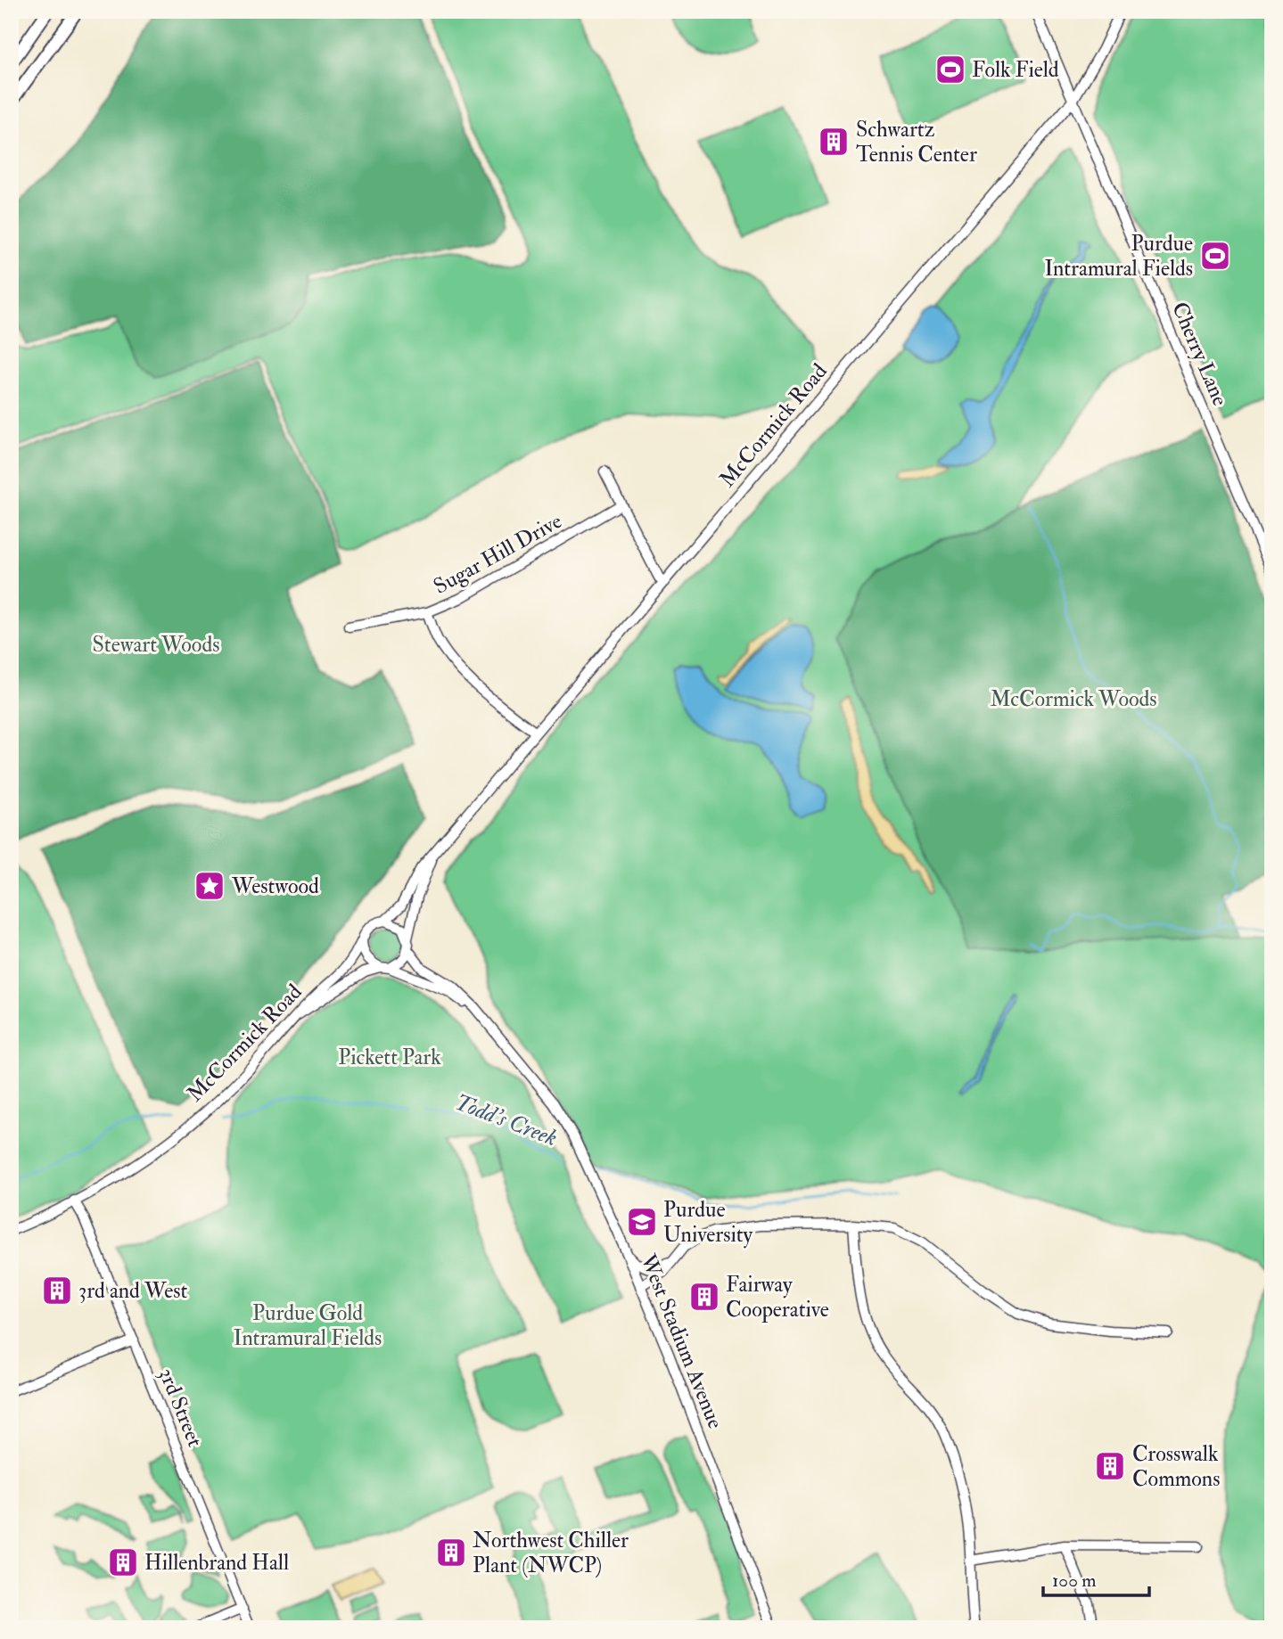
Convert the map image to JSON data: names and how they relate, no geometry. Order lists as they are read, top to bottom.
{
  "streets": {
    "street": [
      "Cherry Lane",
      "McCormick Road",
      "Sugar Hill Drive",
      "West Stadium Avenue",
      "3rd Street"
    ]
  },
  "crossings": [
    ["Cherry Lane", "McCormick Road"],
    ["McCormick Road", "West Stadium Avenue"],
    ["McCormick Road", "3rd Street"]
  ],
  "water": ["Todd's Creek"],
  "parks": [
    "Stewart Woods",
    "McCormick Woods",
    "Pickett Park",
    "Purdue Gold Intramural Fields"
  ],
  "places": {
    "sports": ["Folk Field", "Purdue Intramural Fields"],
    "building": [
      "Schwartz Tennis Center",
      "3rd and West",
      "Fairway Cooperative",
      "Crosswalk Commons",
      "Northwest Chiller Plant (NWCP)",
      "Hillenbrand Hall"
    ],
    "place": ["Westwood"],
    "school or university": ["Purdue University"]
  },
  "scale_bar": "100 m"
}
